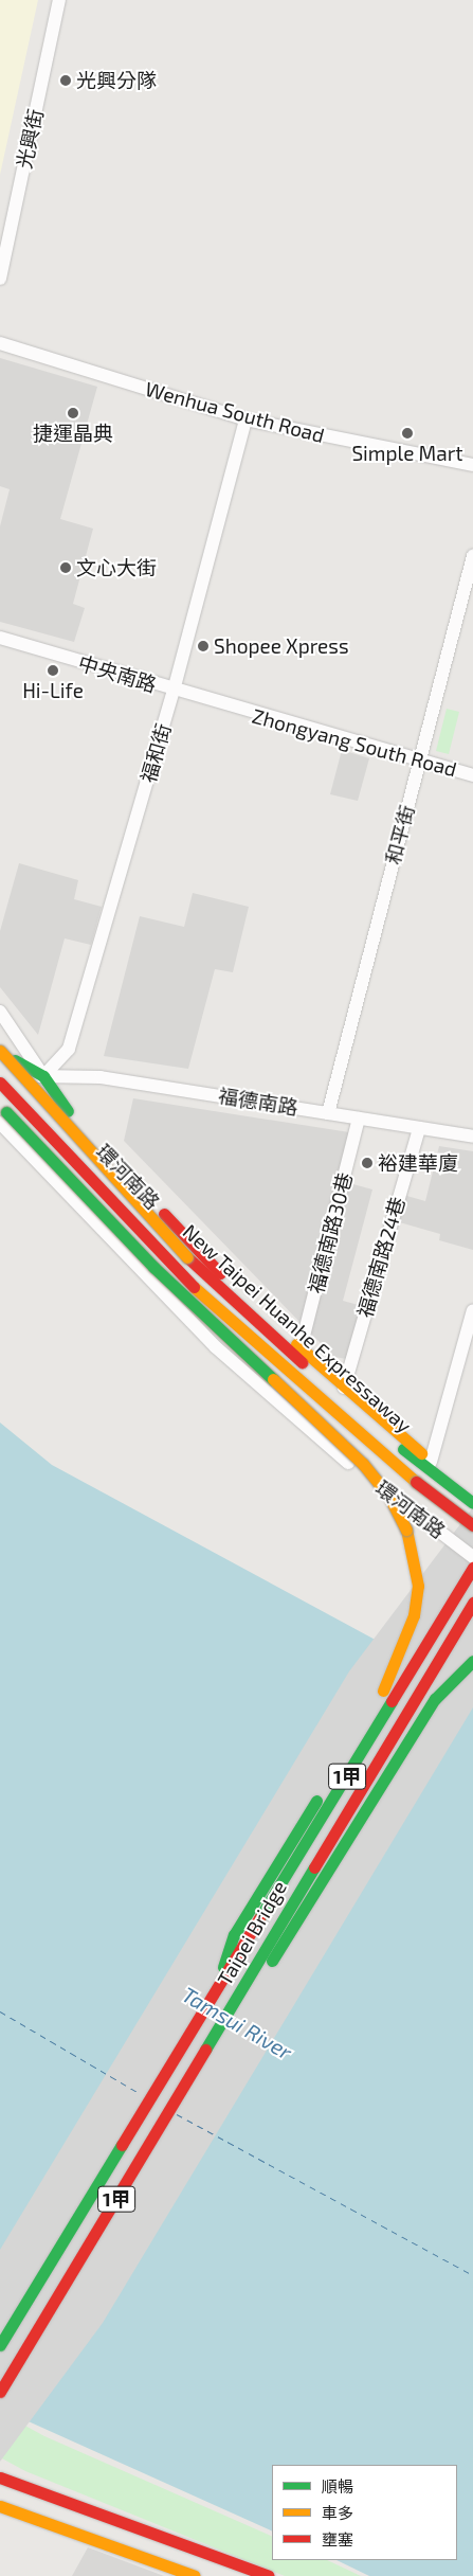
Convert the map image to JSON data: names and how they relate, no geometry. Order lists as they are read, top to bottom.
{
  "streets": {
    "main road": [
      "環河南路",
      "New Taipei Huanhe Expressaway",
      "1甲",
      "Taipei Bridge"
    ],
    "street": [
      "光興街",
      "Wenhua South Road",
      "中央南路",
      "Zhongyang South Road",
      "福和街",
      "和平街",
      "福德南路",
      "福德南路30巷",
      "福德南路24巷"
    ]
  },
  "crossings": [
    ["Wenhua South Road", "福和街"],
    ["中央南路", "Zhongyang South Road"],
    ["中央南路", "福和街"],
    ["中央南路", "和平街"],
    ["Zhongyang South Road", "和平街"],
    ["福和街", "福德南路"],
    ["福和街", "環河南路"],
    ["和平街", "福德南路"],
    ["福德南路", "環河南路"],
    ["福德南路", "福德南路30巷"],
    ["福德南路", "福德南路24巷"],
    ["環河南路", "福德南路30巷"],
    ["環河南路", "福德南路24巷"],
    ["環河南路", "New Taipei Huanhe Expressaway"]
  ],
  "water": ["Tamsui River"],
  "places": [
    "光興分隊",
    "捷運晶典",
    "Simple Mart",
    "文心大街",
    "Shopee Xpress",
    "Hi-Life",
    "裕建華廈"
  ],
  "legend": ["順暢", "車多", "壅塞"]
}
